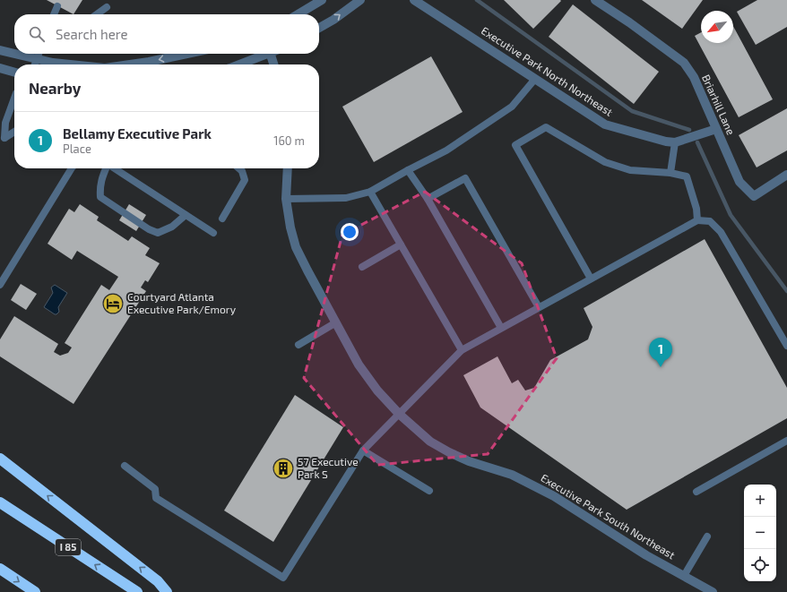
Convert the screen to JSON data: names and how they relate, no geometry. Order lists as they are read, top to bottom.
{
  "streets": {
    "highway": ["I 85"],
    "street": ["Executive Park North Northeast", "Briarhill Lane", "Executive Park South Northeast"]
  },
  "crossings": [
    ["Executive Park North Northeast", "Briarhill Lane"]
  ],
  "places": {
    "hotel": ["Courtyard Atlanta Executive Park/Emory"],
    "building": ["57 Executive Park S"]
  },
  "north": "bottom left",
  "page": {
    "search": "Search here",
    "heading": "Nearby",
    "list": [
      {
        "mark": "1",
        "name": "Bellamy Executive Park",
        "note": "Place",
        "value": "160 m"
      }
    ],
    "pins": "1",
    "map_buttons": ["+", "−"]
  }
}
